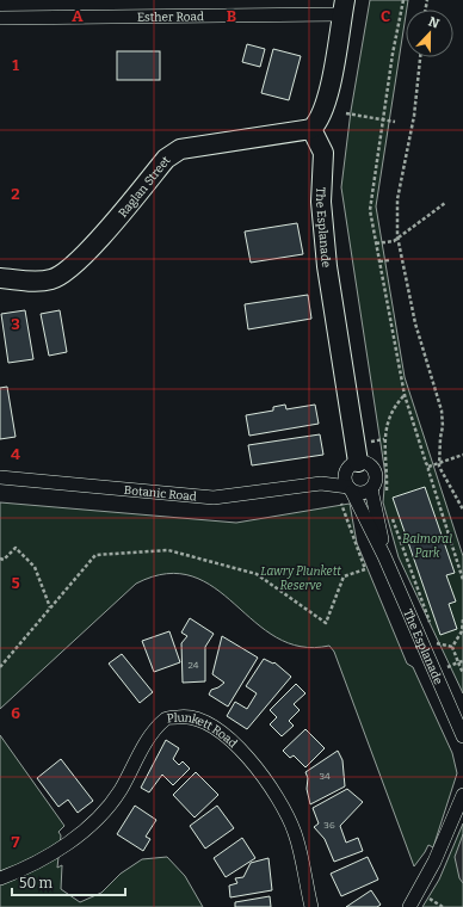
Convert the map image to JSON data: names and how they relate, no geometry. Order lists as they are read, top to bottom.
{
  "streets": {
    "street": [
      "Esther Road",
      "Raglan Street",
      "The Esplanade",
      "Botanic Road",
      "Plunkett Road"
    ]
  },
  "crossings": [
    ["Raglan Street", "The Esplanade"],
    ["The Esplanade", "Botanic Road"]
  ],
  "parks": ["Balmoral Park", "Lawry Plunkett Reserve"],
  "house_numbers": ["24", "34", "36"],
  "scale_bar": "50 m",
  "north": "top",
  "grid": {
    "columns": ["A", "B", "C"],
    "rows": [
      "1",
      "2",
      "3",
      "4",
      "5",
      "6",
      "7"
    ]
  }
}
